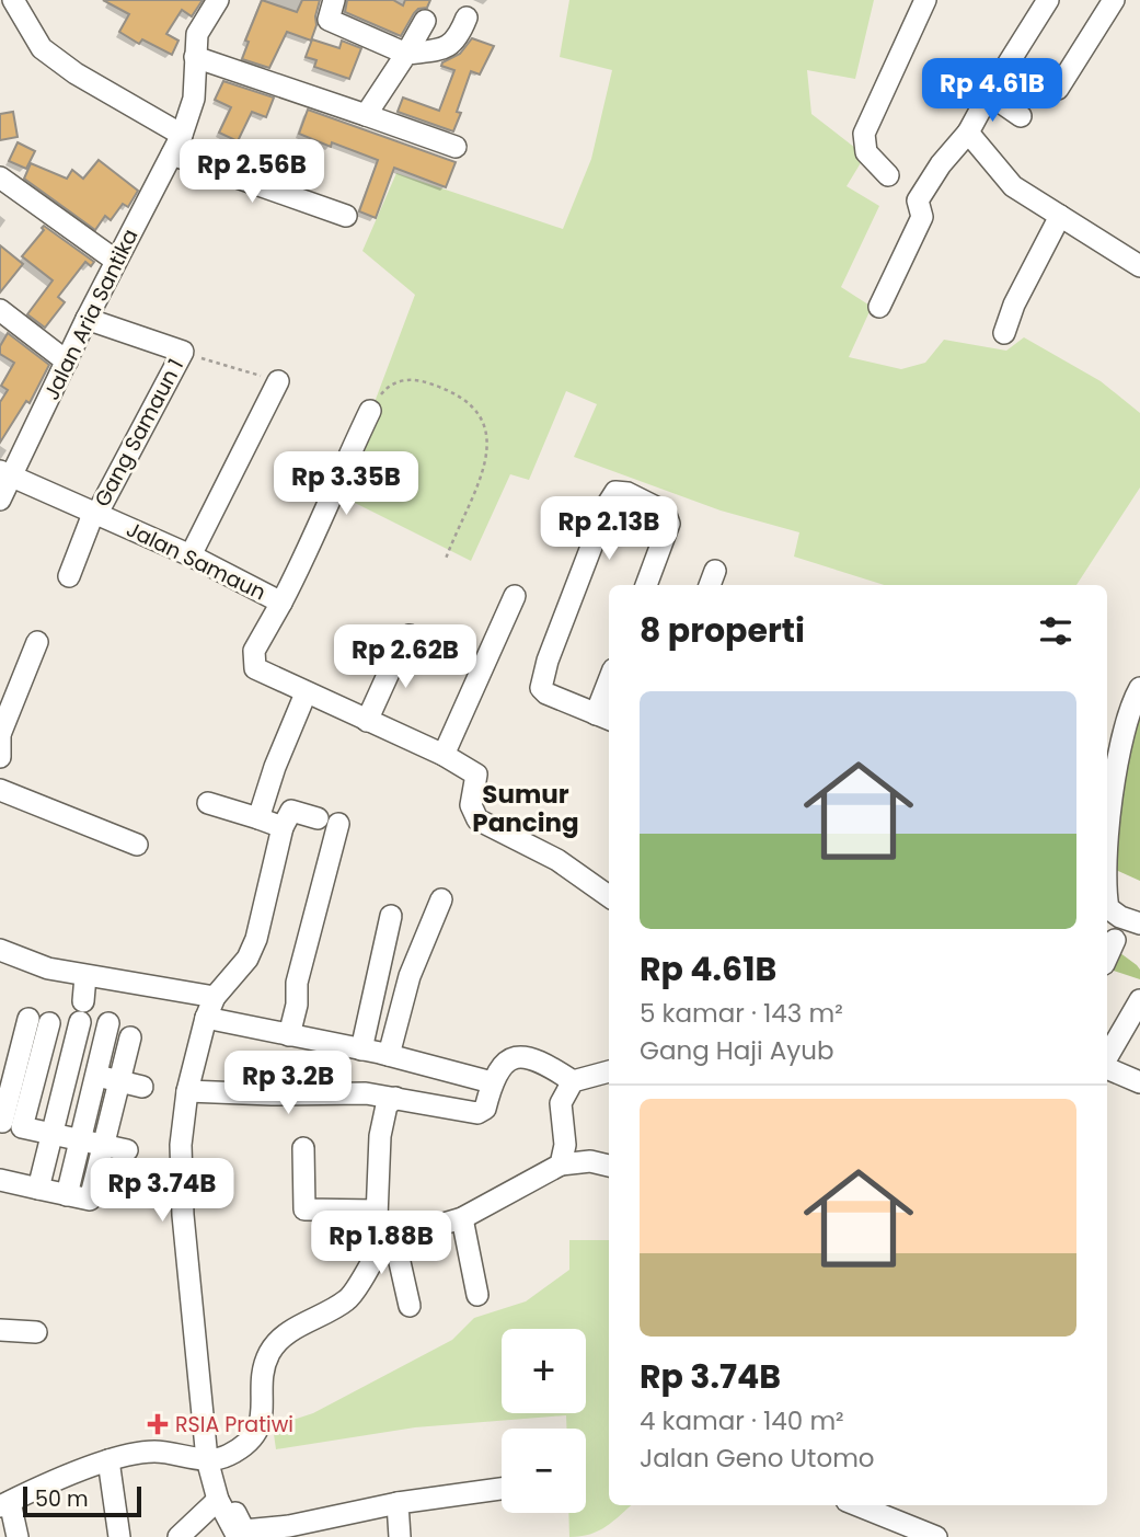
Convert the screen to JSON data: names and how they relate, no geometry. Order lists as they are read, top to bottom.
{
  "streets": {
    "street": ["Jalan Aria Santika", "Gang Samaun 1", "Jalan Samaun"]
  },
  "crossings": [
    ["Jalan Aria Santika", "Jalan Samaun"],
    ["Gang Samaun 1", "Jalan Samaun"]
  ],
  "districts": ["Sumur Pancing"],
  "places": {
    "health": ["RSIA Pratiwi"]
  },
  "scale_bar": "50 m",
  "page": {
    "price": [
      "Rp 4.61B",
      "Rp 2.56B",
      "Rp 3.35B",
      "Rp 2.13B",
      "Rp 2.62B",
      "Rp 3.2B",
      "Rp 3.74B",
      "Rp 1.88B"
    ],
    "heading": "8 properti",
    "list": [
      {
        "name": "Rp 4.61B",
        "note": "5 kamar · 143 m² · Gang Haji Ayub"
      },
      {
        "name": "Rp 3.74B",
        "note": "4 kamar · 140 m² · Jalan Geno Utomo"
      }
    ],
    "map_buttons": ["+", "−"],
    "scale": "50 m"
  }
}
